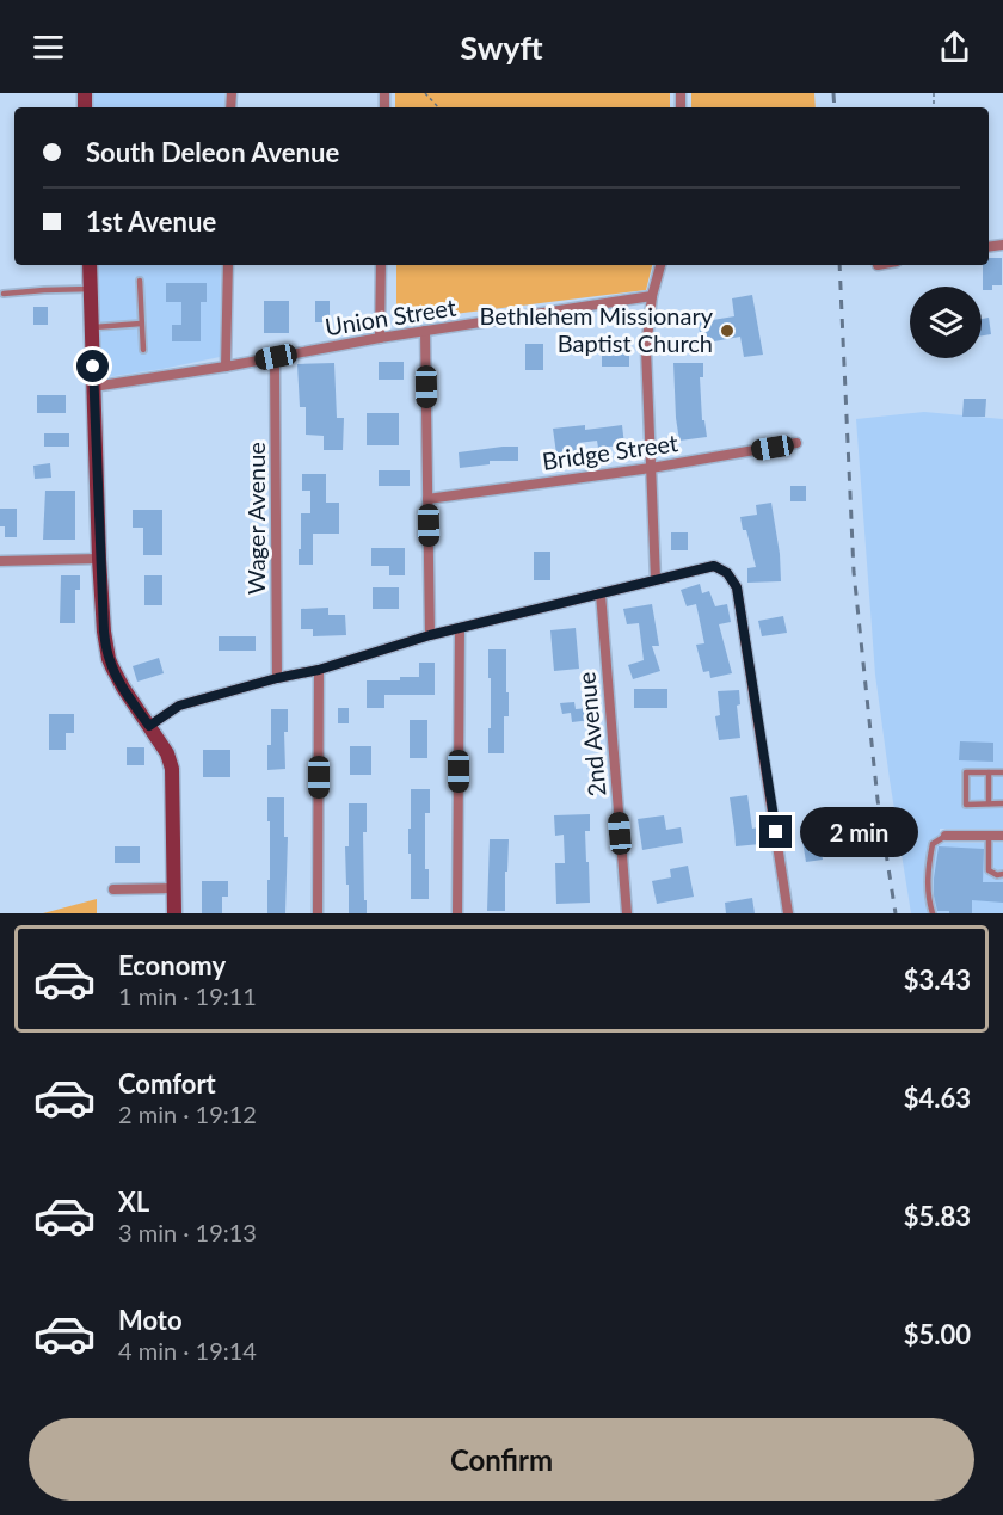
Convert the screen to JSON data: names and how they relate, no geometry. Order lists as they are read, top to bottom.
{
  "streets": {
    "street": [
      "Union Street",
      "Bridge Street",
      "Wager Avenue",
      "2nd Avenue"
    ]
  },
  "crossings": [
    ["Union Street", "Wager Avenue"]
  ],
  "places": ["Bethlehem Missionary Baptist Church"],
  "page": {
    "header": "Swyft",
    "banner": ["South Deleon Avenue", "1st Avenue"],
    "bubble": "2 min",
    "list": [
      {
        "name": "Economy",
        "note": "1 min · 19:11",
        "value": "$3.43"
      },
      {
        "name": "Comfort",
        "note": "2 min · 19:12",
        "value": "$4.63"
      },
      {
        "name": "XL",
        "note": "3 min · 19:13",
        "value": "$5.83"
      },
      {
        "name": "Moto",
        "note": "4 min · 19:14",
        "value": "$5.00"
      }
    ],
    "buttons": "Confirm"
  }
}
